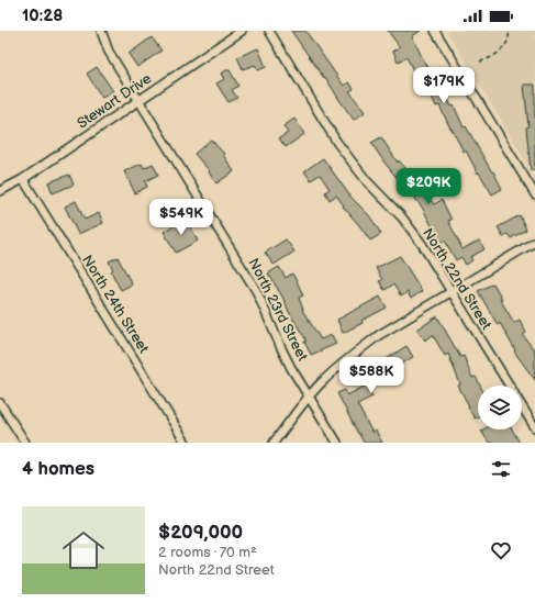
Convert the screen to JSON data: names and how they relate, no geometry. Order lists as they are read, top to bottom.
{
  "streets": {
    "street": [
      "Stewart Drive",
      "North 22nd Street",
      "North 24th Street",
      "North 23rd Street"
    ]
  },
  "crossings": [
    ["Stewart Drive", "North 24th Street"],
    ["Stewart Drive", "North 23rd Street"]
  ],
  "page": {
    "status": "10:28",
    "price": [
      "$179K",
      "$209K",
      "$549K",
      "$588K"
    ],
    "heading": "4 homes",
    "list": [
      {
        "name": "$209,000",
        "note": "2 rooms · 70 m² · North 22nd Street"
      }
    ]
  }
}
